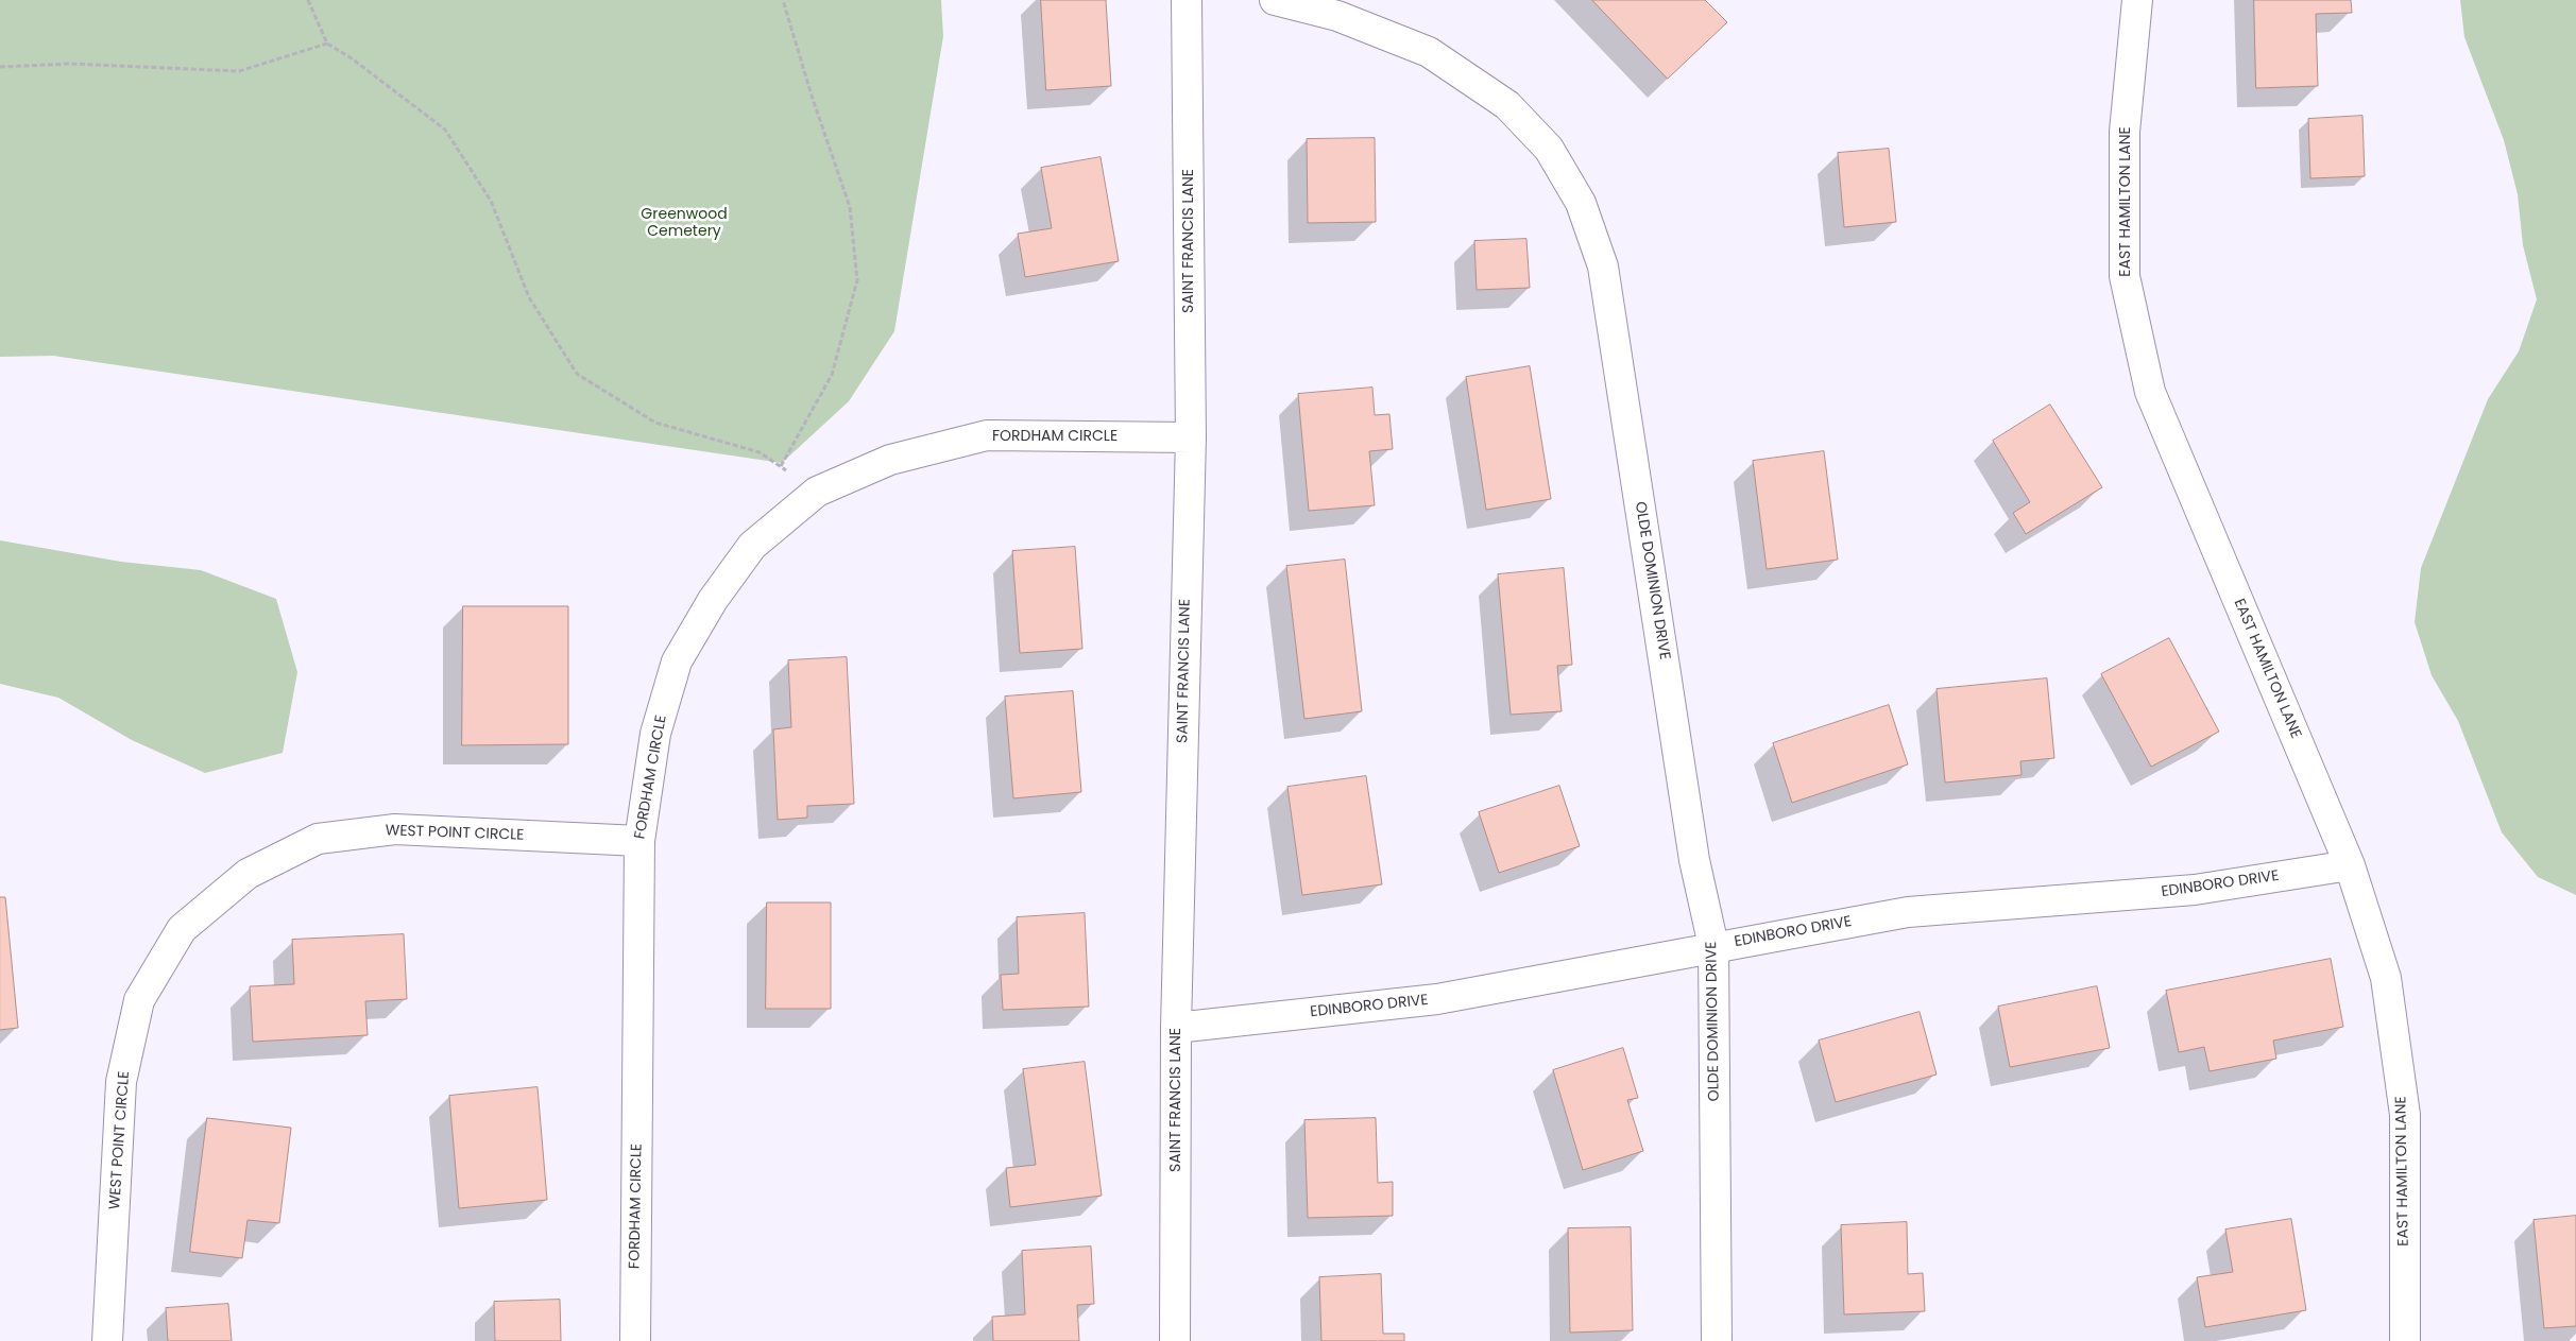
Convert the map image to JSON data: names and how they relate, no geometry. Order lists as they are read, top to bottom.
{
  "streets": {
    "street": [
      "EAST HAMILTON LANE",
      "SAINT FRANCIS LANE",
      "FORDHAM CIRCLE",
      "OLDE DOMINION DRIVE",
      "WEST POINT CIRCLE",
      "EDINBORO DRIVE"
    ]
  },
  "crossings": [
    ["EAST HAMILTON LANE", "EDINBORO DRIVE"],
    ["SAINT FRANCIS LANE", "FORDHAM CIRCLE"],
    ["SAINT FRANCIS LANE", "EDINBORO DRIVE"],
    ["FORDHAM CIRCLE", "WEST POINT CIRCLE"],
    ["OLDE DOMINION DRIVE", "EDINBORO DRIVE"]
  ],
  "parks": ["Greenwood Cemetery"]
}
